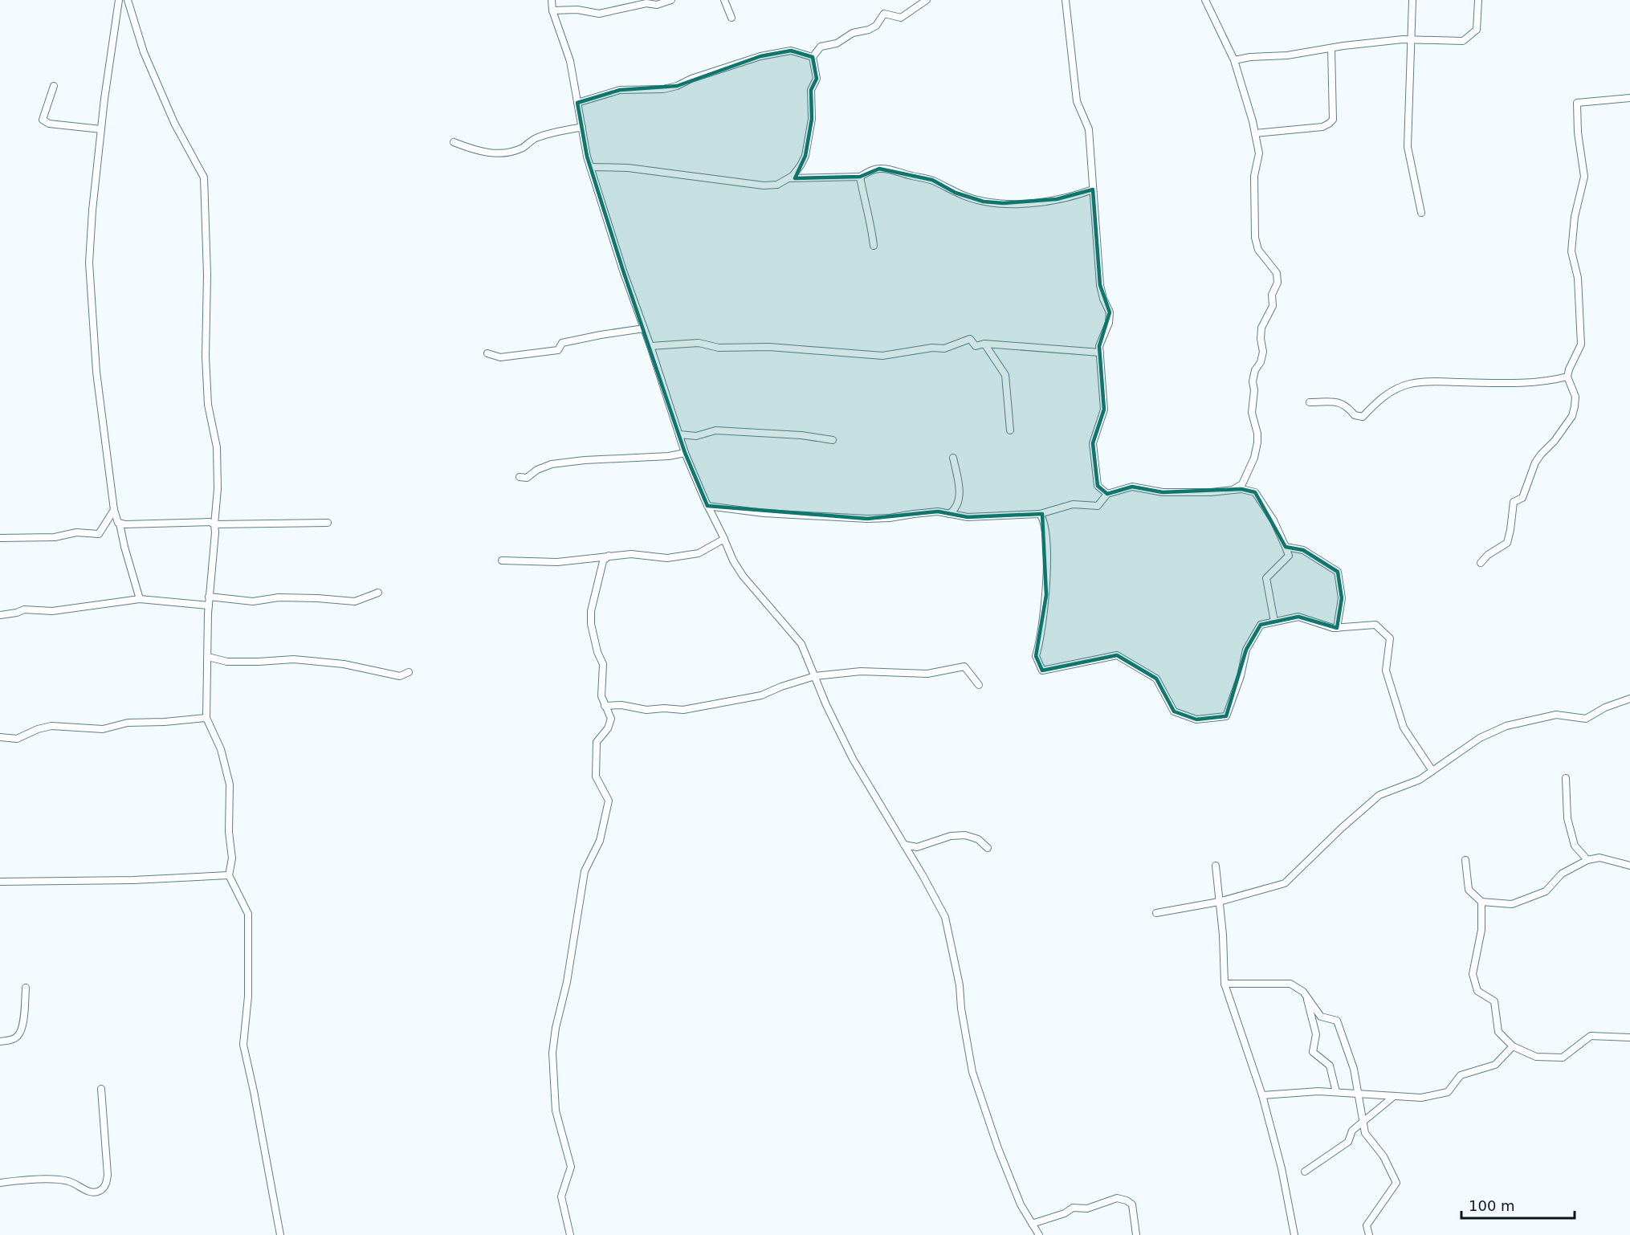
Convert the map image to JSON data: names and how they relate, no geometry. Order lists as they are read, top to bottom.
{
  "scale_bar": "100 m"
}
